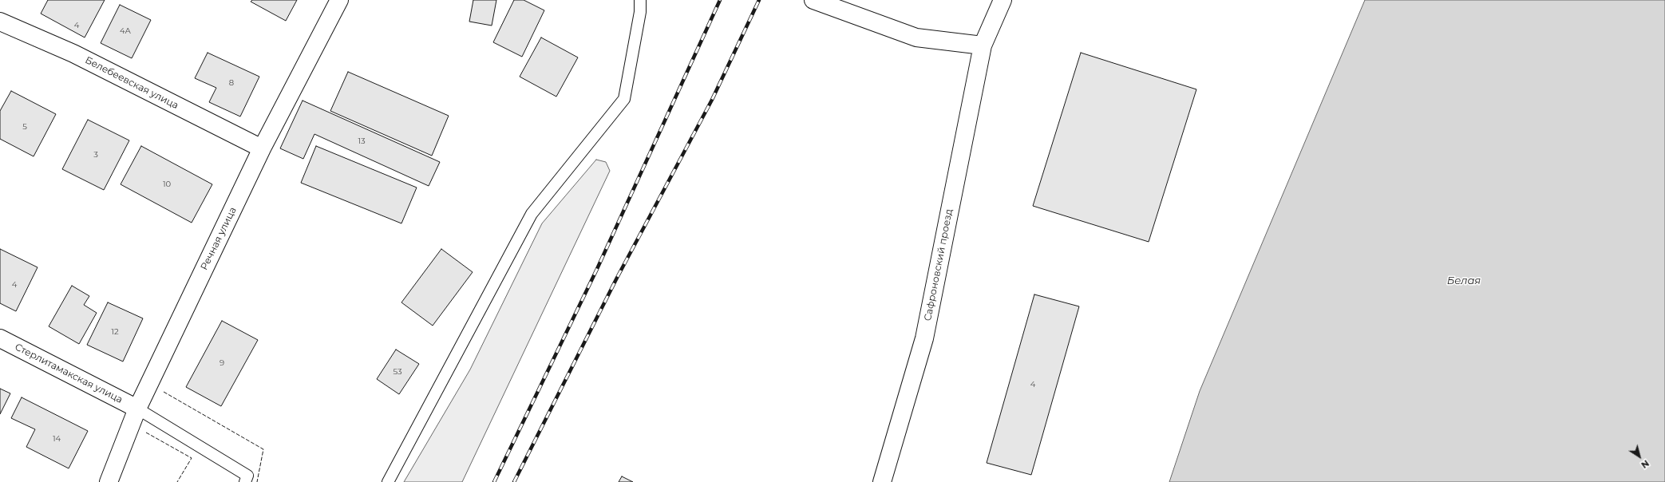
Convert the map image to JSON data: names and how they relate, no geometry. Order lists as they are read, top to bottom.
{
  "streets": {
    "street": [
      "Белебеевская улица",
      "Речная улица",
      "Сафроновский проезд",
      "Стерлитамакская улица"
    ]
  },
  "crossings": [
    ["Белебеевская улица", "Речная улица"],
    ["Речная улица", "Стерлитамакская улица"]
  ],
  "water": ["Белая"],
  "house_numbers": [
    "4",
    "4А",
    "8",
    "5",
    "13",
    "3",
    "10",
    "4",
    "12",
    "9",
    "53",
    "4",
    "14"
  ],
  "north": "bottom right"
}
